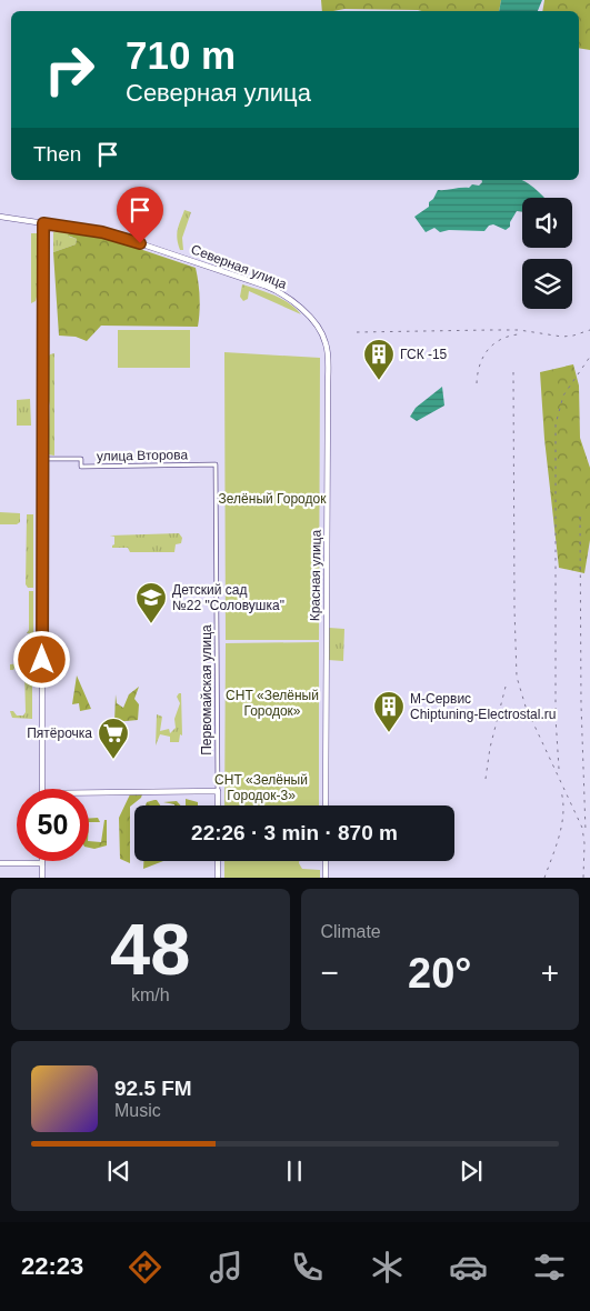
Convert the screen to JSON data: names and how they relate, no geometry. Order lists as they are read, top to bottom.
{
  "streets": {
    "main road": ["Северная улица", "Красная улица", "Первомайская улица"],
    "street": ["улица Второва"]
  },
  "crossings": [
    ["Северная улица", "Красная улица"],
    ["улица Второва", "Первомайская улица"]
  ],
  "parks": ["Зелёный Городок", "СНТ «Зелёный Городок»", "СНТ «Зелёный Городок-3»"],
  "places": {
    "building": ["ГСК -15", "M-Сервис Chiptuning-Electrostal.ru"],
    "school or university": ["Детский сад №22 \"Соловушка\""],
    "supermarket": ["Пятёрочка"]
  },
  "page": {
    "turn": ["710 m", "Северная улица"],
    "then": "Then",
    "limit": "50",
    "trip": "22:26 · 3 min · 870 m",
    "tile": [
      ["48", "km/h"],
      "Climate"
    ],
    "heat": ["−", "20°", "+"],
    "song": ["92.5 FM", "Music"],
    "tabs": "22:23"
  }
}
